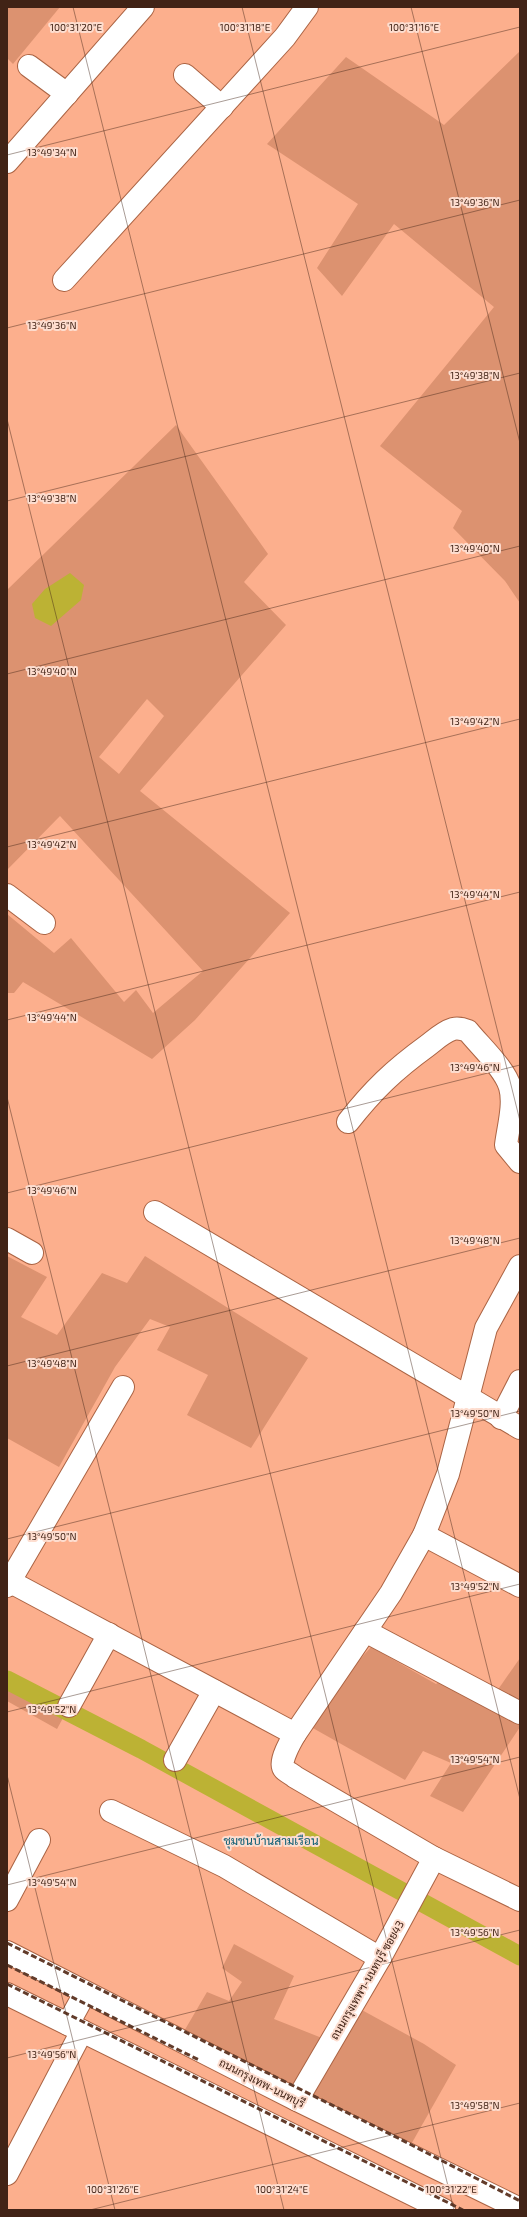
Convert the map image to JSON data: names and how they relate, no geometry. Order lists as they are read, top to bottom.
{
  "streets": {
    "street": ["ถนนกรุงเทพฯ-นนทบุรี ซอย43", "ถนนกรุงเทพ-นนทบุรี"]
  },
  "crossings": [
    ["ถนนกรุงเทพฯ-นนทบุรี ซอย43", "ถนนกรุงเทพ-นนทบุรี"]
  ],
  "districts": ["ชุมชนบ้านสามเรือน"],
  "coordinates": [
    "100°31'18\"E",
    "100°31'20\"E",
    "100°31'16\"E",
    "13°49'34\"N",
    "13°49'36\"N",
    "13°49'38\"N",
    "13°49'40\"N",
    "13°49'42\"N",
    "13°49'44\"N",
    "13°49'46\"N",
    "13°49'48\"N",
    "13°49'50\"N",
    "13°49'52\"N",
    "13°49'54\"N",
    "13°49'56\"N",
    "13°49'58\"N",
    "100°31'26\"E",
    "100°31'24\"E",
    "100°31'22\"E"
  ]
}
